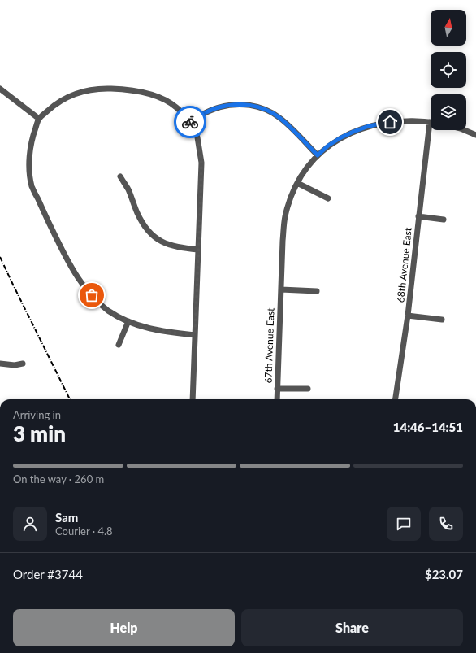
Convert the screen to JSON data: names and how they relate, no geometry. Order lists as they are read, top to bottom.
{
  "streets": {
    "street": ["68th Avenue East", "67th Avenue East"]
  },
  "crossings": [
    ["68th Avenue East", "67th Avenue East"]
  ],
  "north": "top",
  "page": {
    "heading": ["3 min", "Arriving in", "14:46–14:51"],
    "panel": [
      "Sam",
      "Courier · 4.8",
      "Order #3744",
      "$23.07"
    ],
    "bar": "On the way · 260 m",
    "buttons": ["Help", "Share"]
  }
}
